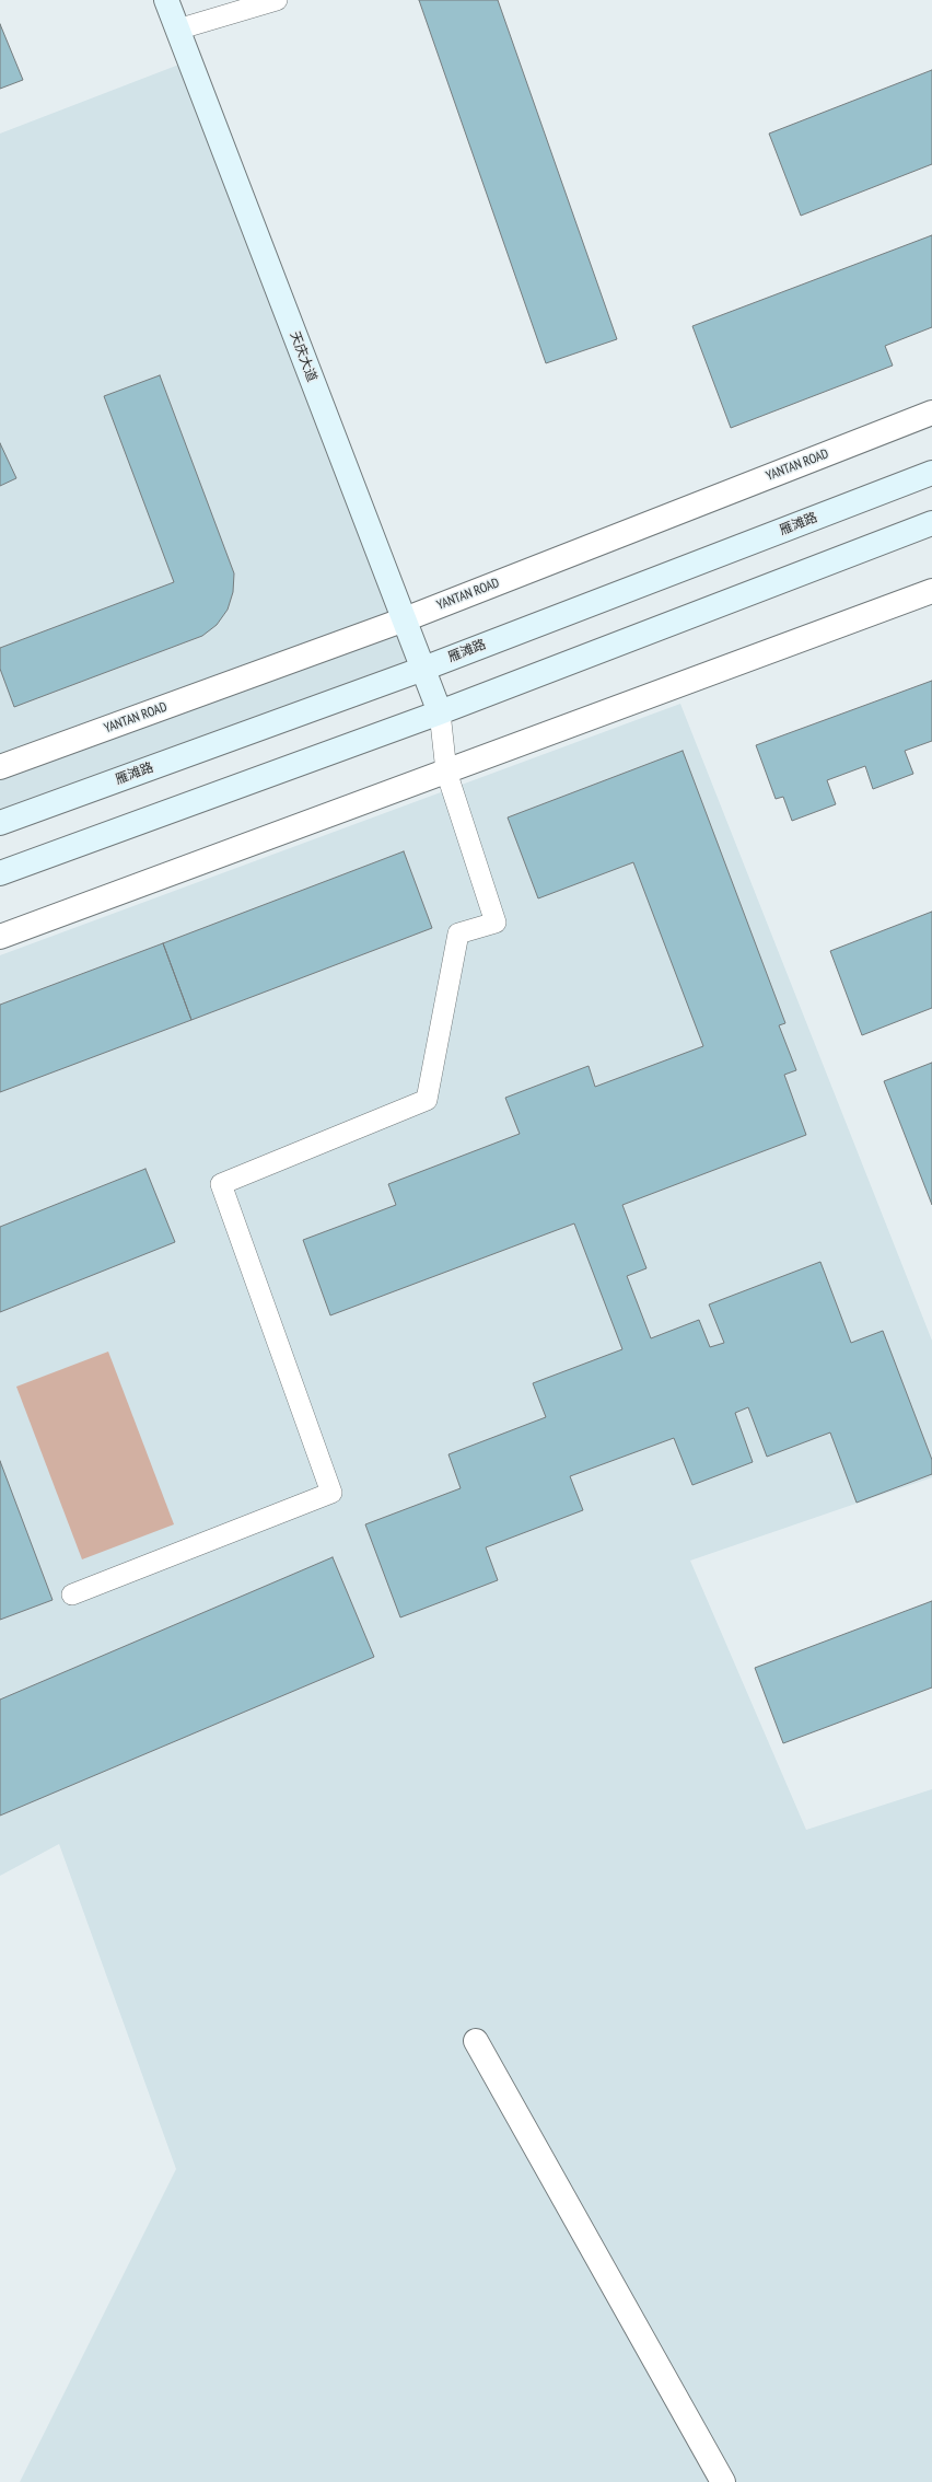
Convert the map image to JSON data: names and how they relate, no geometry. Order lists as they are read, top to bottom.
{
  "streets": {
    "main road": ["天庆大道", "雁滩路"],
    "street": ["YANTAN ROAD"]
  },
  "crossings": [
    ["天庆大道", "YANTAN ROAD"],
    ["天庆大道", "雁滩路"]
  ]
}
